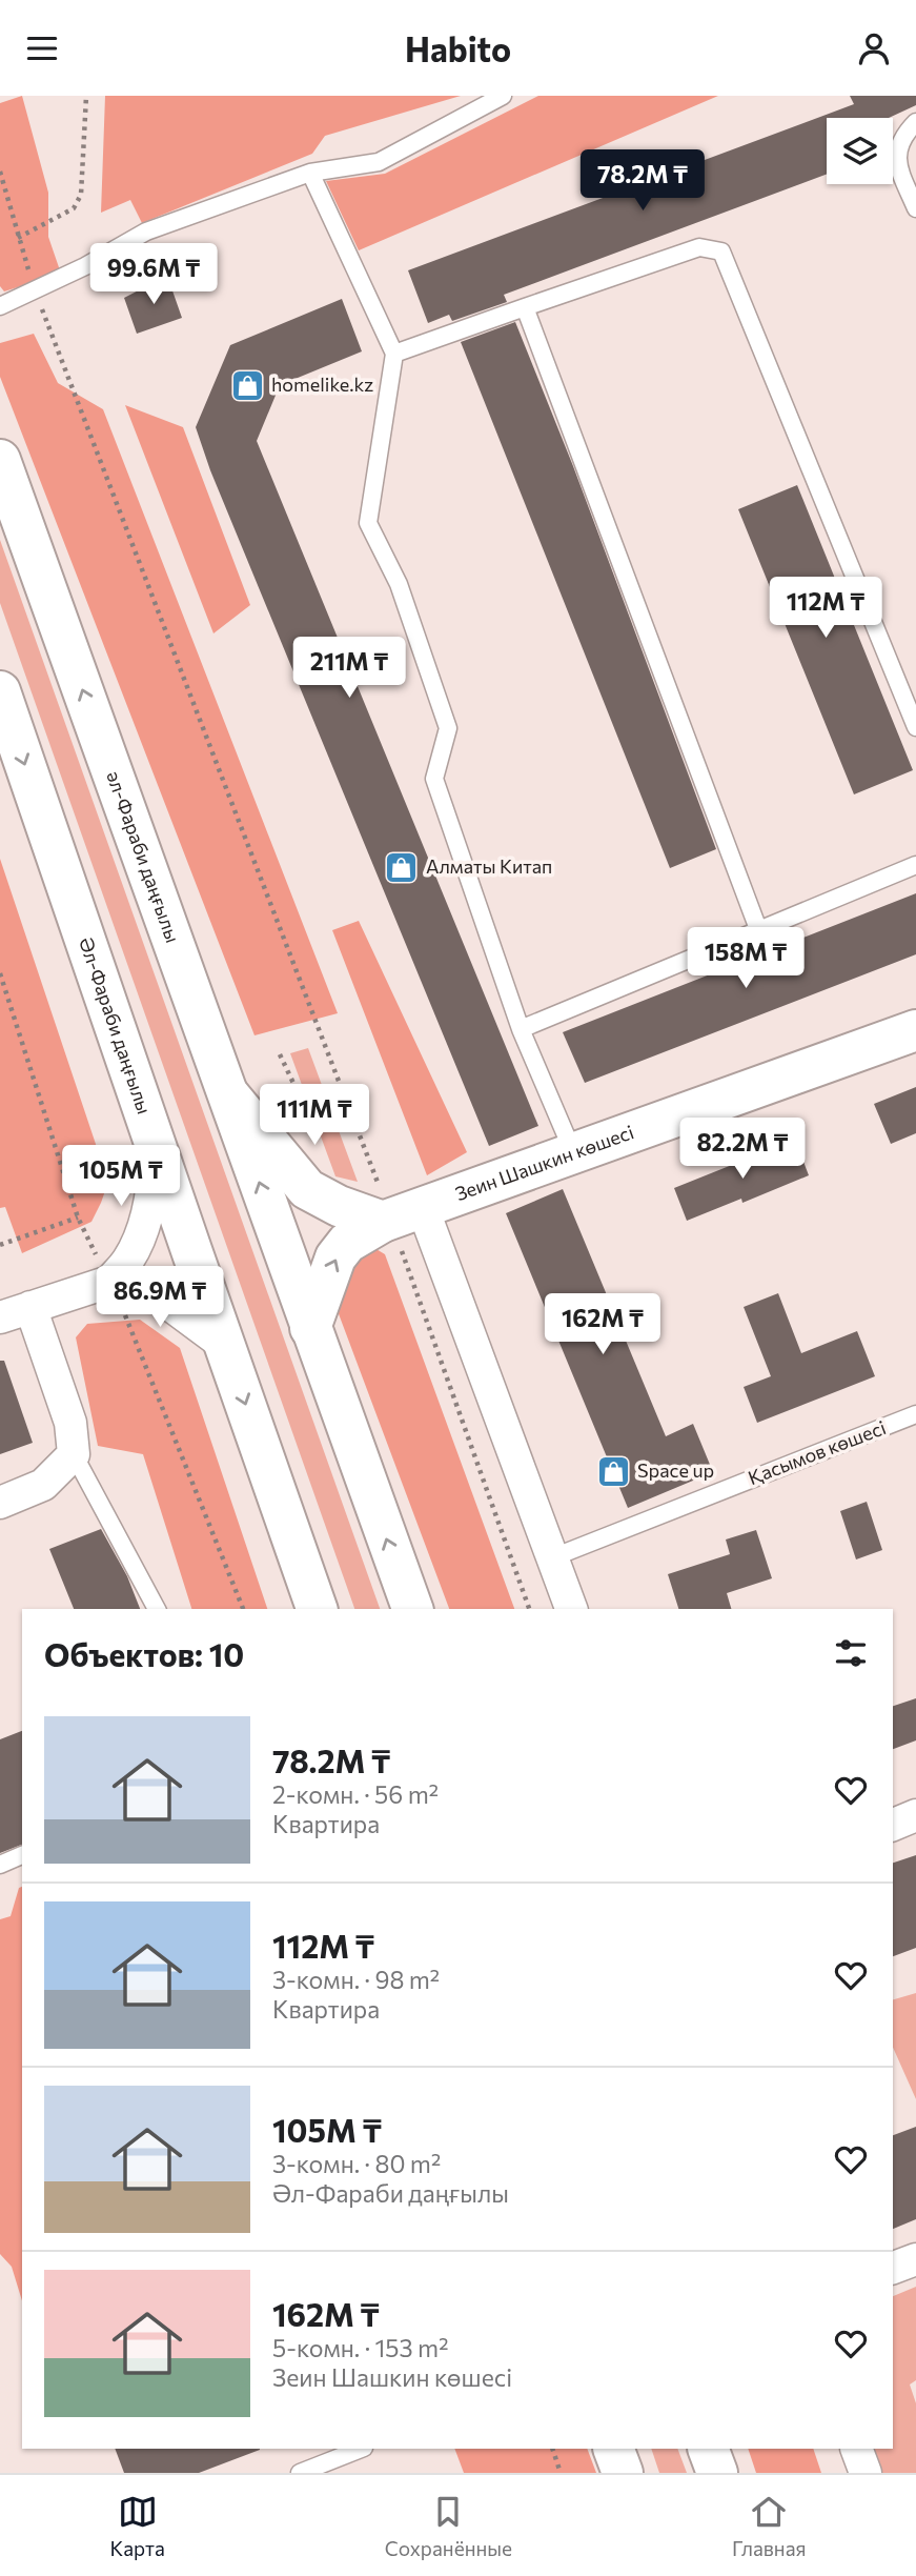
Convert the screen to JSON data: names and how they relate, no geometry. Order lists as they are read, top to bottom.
{
  "streets": {
    "main road": ["әл-Фараби даңғылы", "Әл-Фараби даңғылы", "Зеин Шашкин көшесі"],
    "lane": ["Қасымов көшесі"]
  },
  "crossings": [
    ["әл-Фараби даңғылы", "Зеин Шашкин көшесі"]
  ],
  "one_way": ["әл-Фараби даңғылы"],
  "places": {
    "shop": ["homelike.kz", "Алматы Китап", "Space up"]
  },
  "page": {
    "header": "Habito",
    "price": [
      "78.2M ₸",
      "99.6M ₸",
      "112M ₸",
      "211M ₸",
      "158M ₸",
      "111M ₸",
      "82.2M ₸",
      "105M ₸",
      "86.9M ₸",
      "162M ₸"
    ],
    "heading": "Объектов: 10",
    "list": [
      {
        "name": "78.2M ₸",
        "note": "2-комн. · 56 m² · Квартира"
      },
      {
        "name": "112M ₸",
        "note": "3-комн. · 98 m² · Квартира"
      },
      {
        "name": "105M ₸",
        "note": "3-комн. · 80 m² · Әл-Фараби даңғылы"
      },
      {
        "name": "162M ₸",
        "note": "5-комн. · 153 m² · Зеин Шашкин көшесі"
      }
    ],
    "tabs": ["Карта", "Сохранённые", "Главная"]
  }
}
